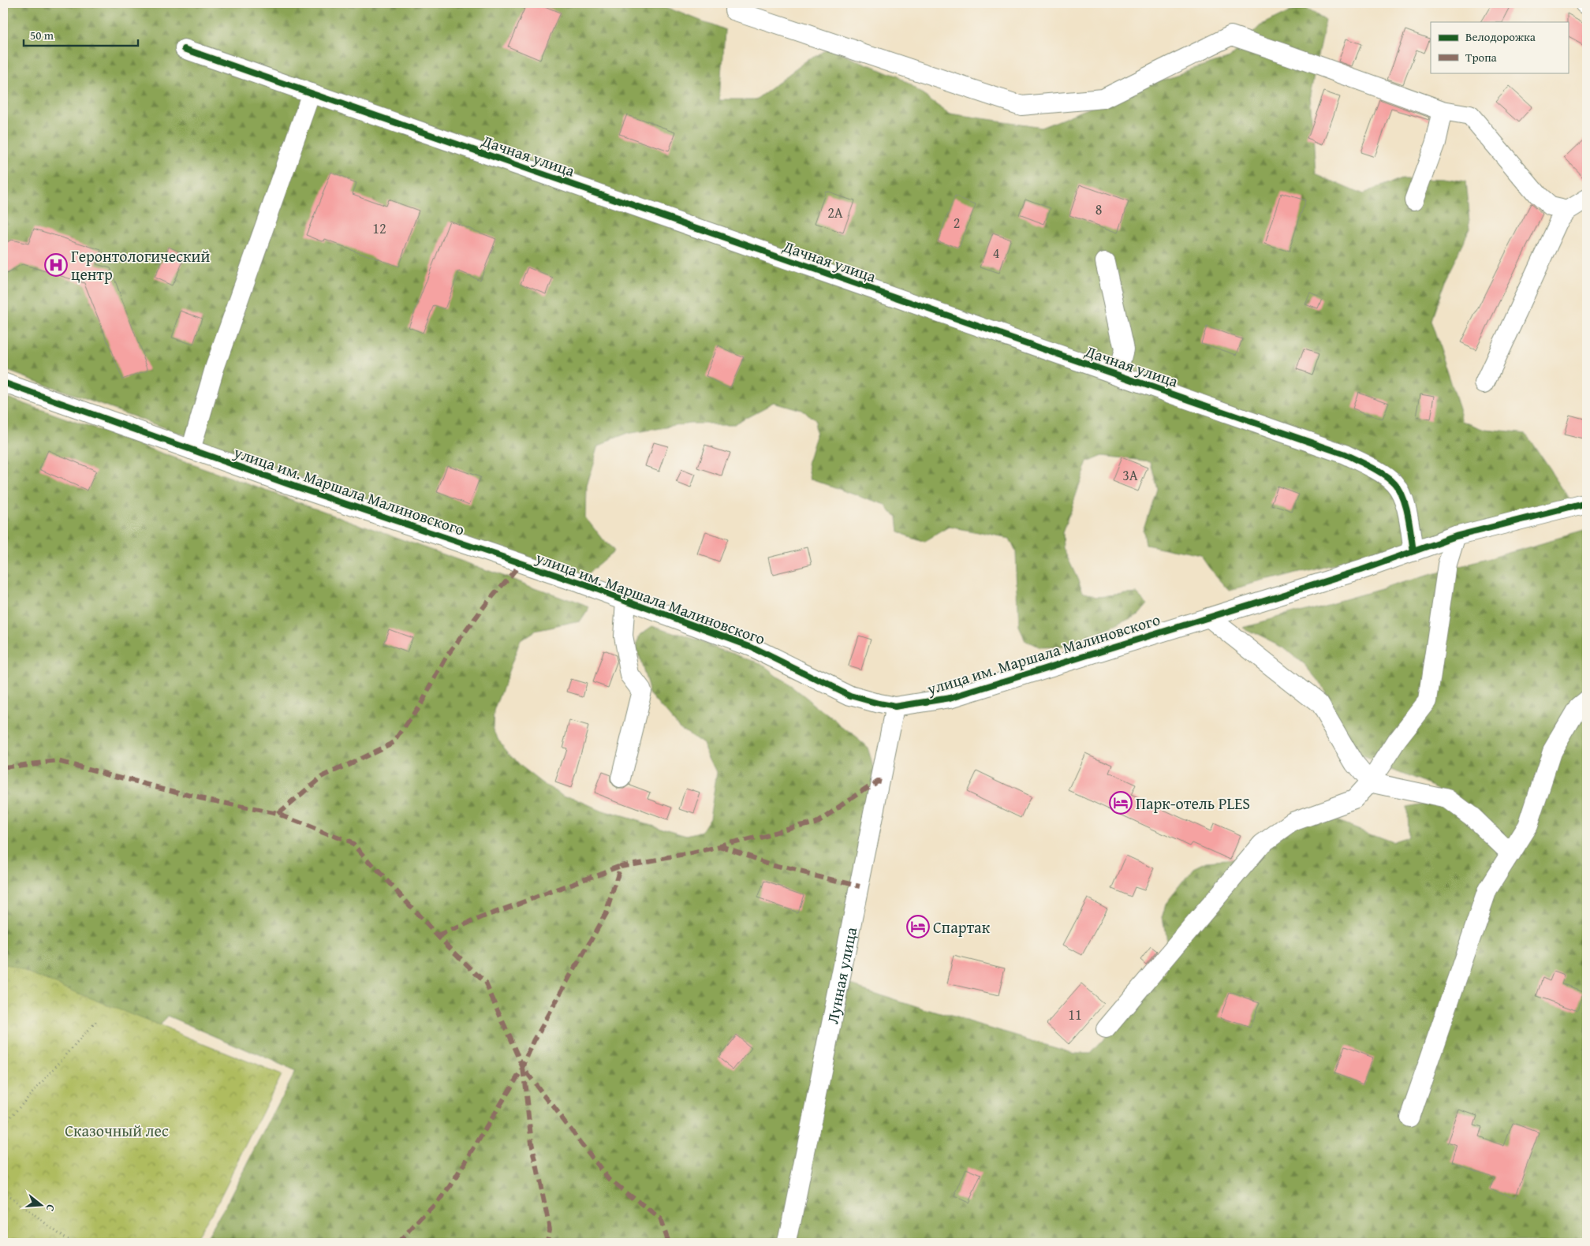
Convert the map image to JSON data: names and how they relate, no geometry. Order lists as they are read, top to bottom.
{
  "streets": {
    "street": ["Дачная улица", "улица им. Маршала Малиновского", "Лунная улица"]
  },
  "crossings": [
    ["Дачная улица", "улица им. Маршала Малиновского"],
    ["улица им. Маршала Малиновского", "Лунная улица"]
  ],
  "parks": ["Сказочный лес"],
  "places": {
    "hospital": ["Геронтологический центр"],
    "hotel": ["Парк-отель PLES", "Спартак"]
  },
  "house_numbers": [
    "8",
    "2А",
    "2",
    "12",
    "4",
    "3А",
    "11"
  ],
  "legend": ["Велодорожка", "Тропа"],
  "scale_bar": "50 m",
  "north": "right"
}
